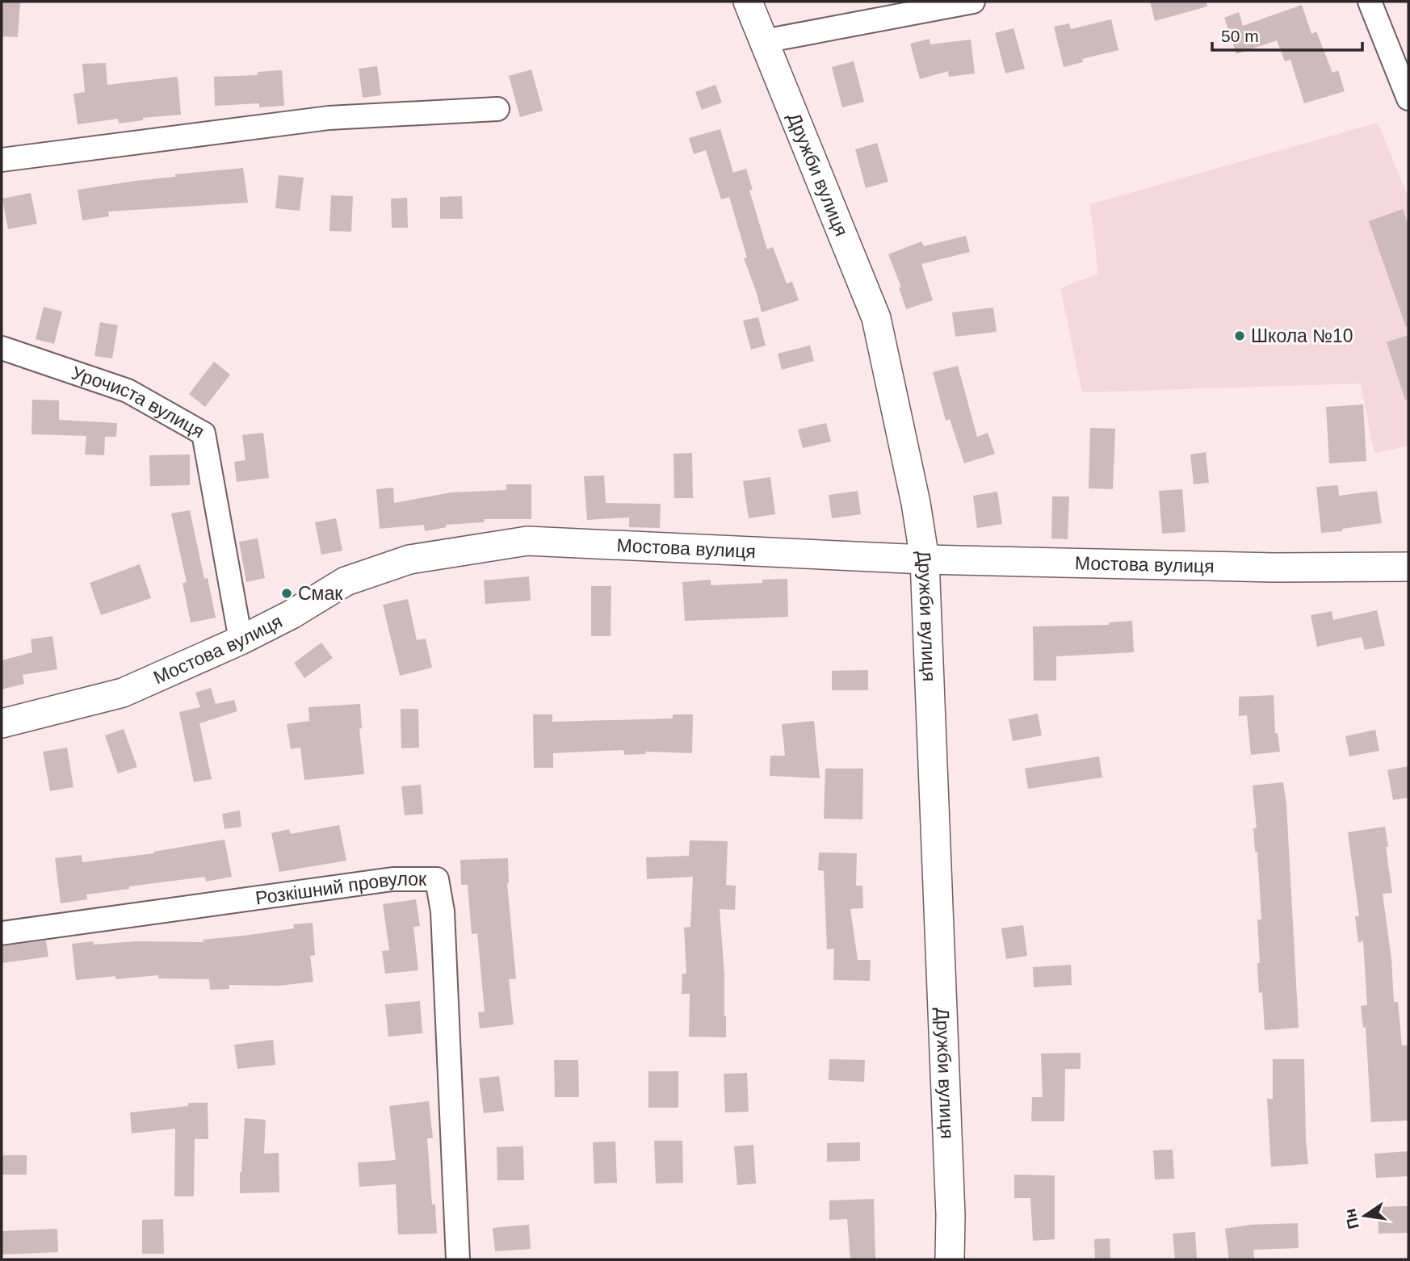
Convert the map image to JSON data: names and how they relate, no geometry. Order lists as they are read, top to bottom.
{
  "streets": {
    "street": [
      "Дружби вулиця",
      "Урочиста вулиця",
      "Мостова вулиця",
      "Розкішний провулок"
    ]
  },
  "crossings": [
    ["Дружби вулиця", "Мостова вулиця"],
    ["Урочиста вулиця", "Мостова вулиця"]
  ],
  "places": ["Школа №10", "Смак"],
  "scale_bar": "50 m",
  "north": "left"
}
